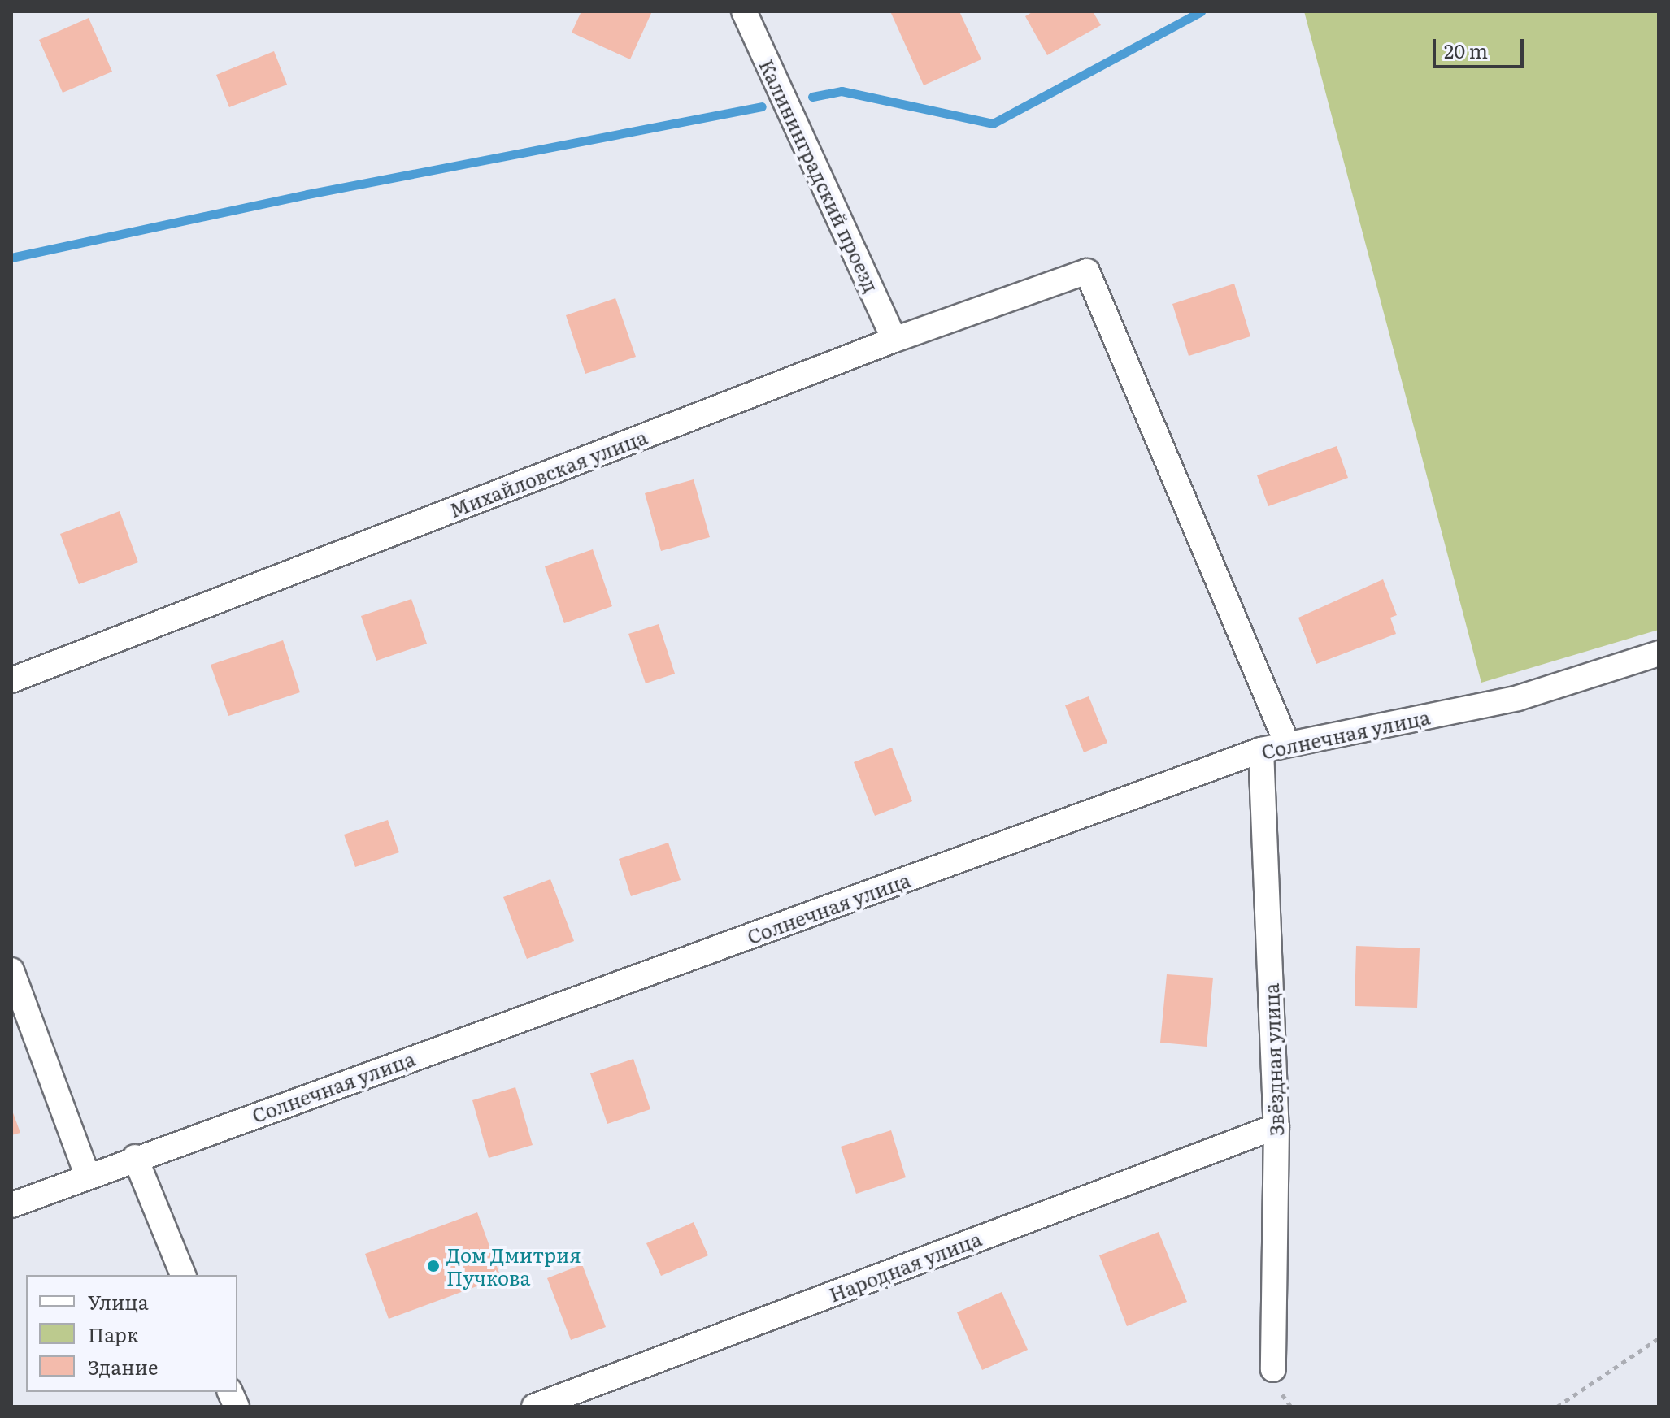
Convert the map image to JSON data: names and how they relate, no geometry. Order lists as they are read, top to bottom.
{
  "streets": {
    "street": [
      "Калининградский проезд",
      "Михайловская улица",
      "Солнечная улица",
      "Звёздная улица",
      "Народная улица"
    ]
  },
  "crossings": [
    ["Калининградский проезд", "Михайловская улица"],
    ["Михайловская улица", "Солнечная улица"],
    ["Солнечная улица", "Звёздная улица"],
    ["Звёздная улица", "Народная улица"]
  ],
  "places": ["Дом Дмитрия Пучкова"],
  "legend": ["Улица", "Парк", "Здание"],
  "scale_bar": "20 m"
}
